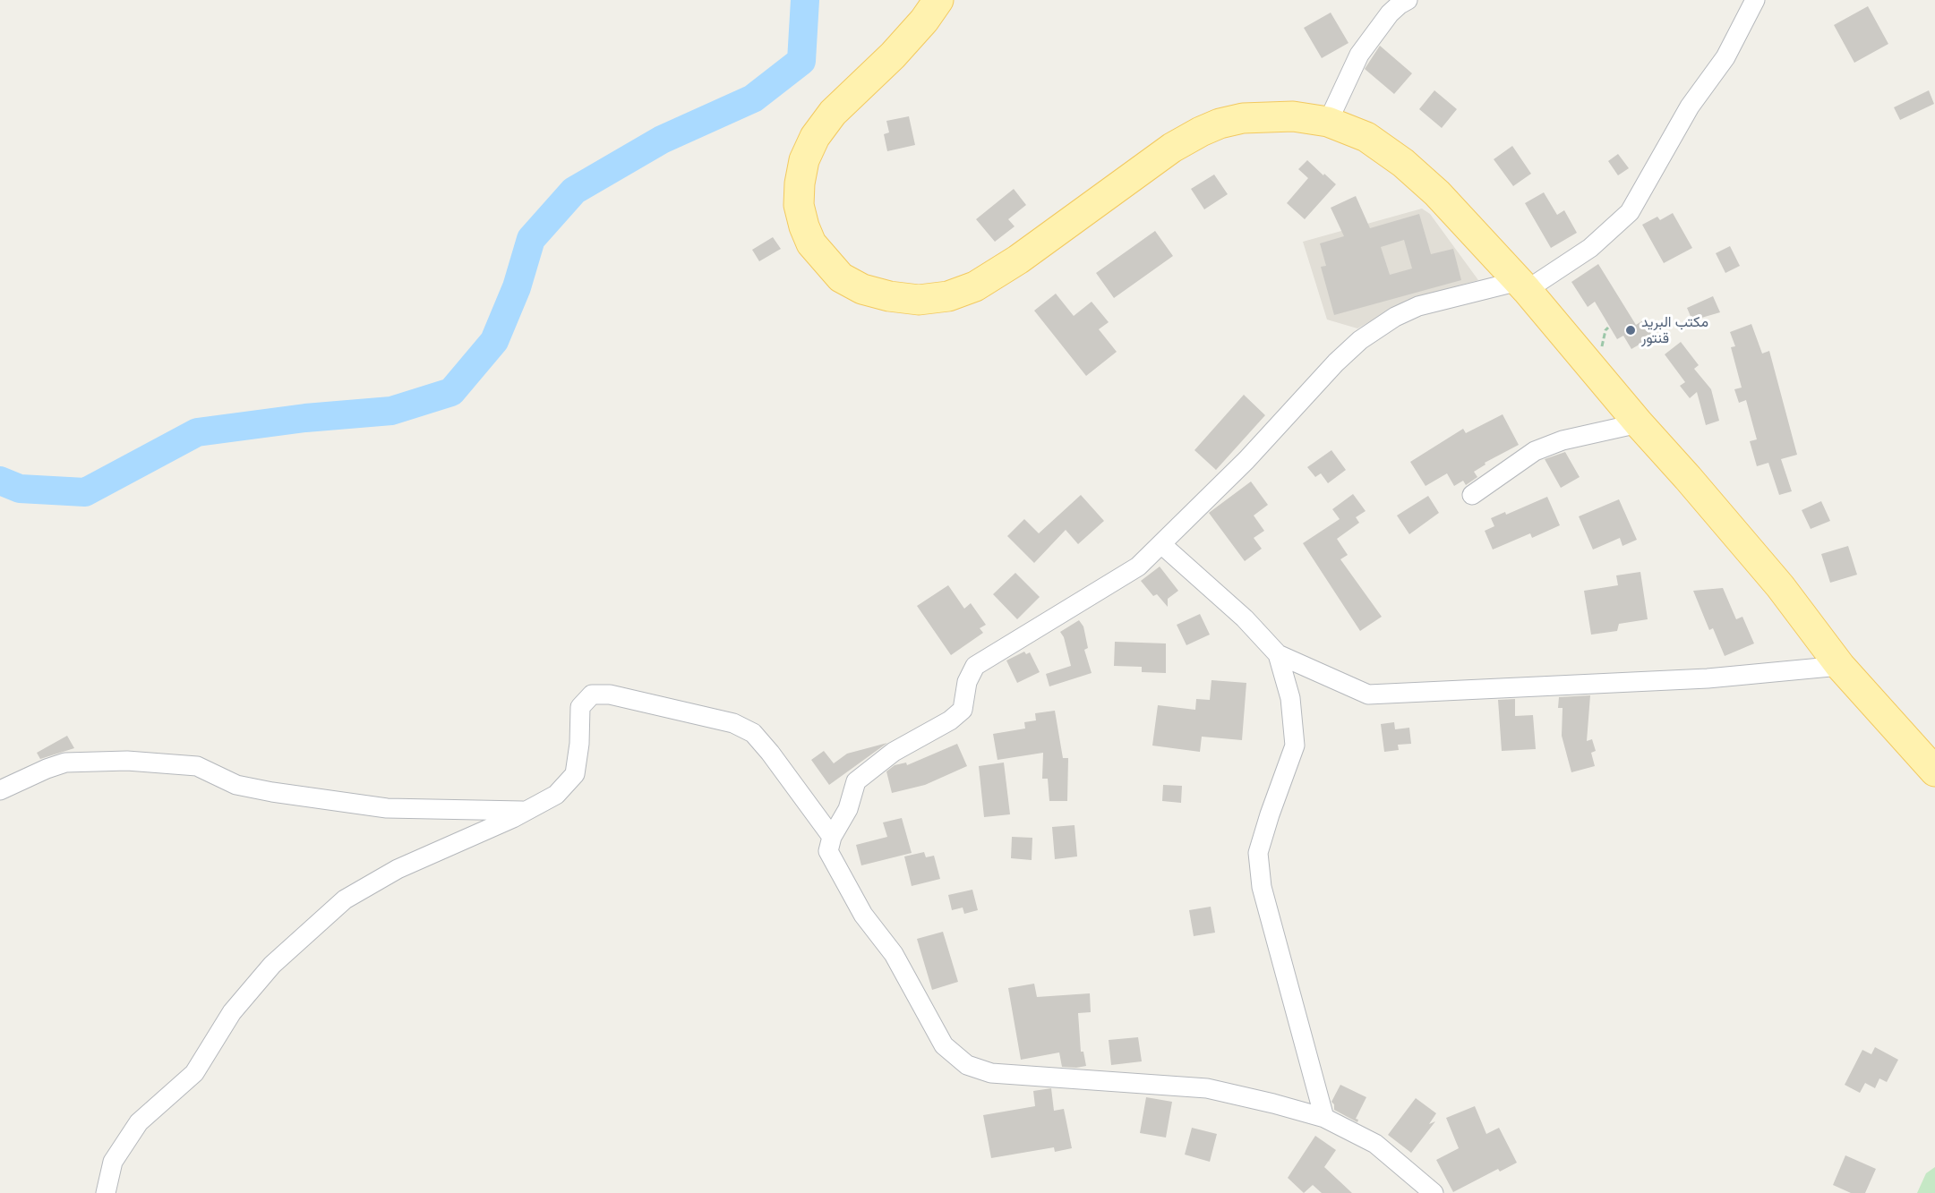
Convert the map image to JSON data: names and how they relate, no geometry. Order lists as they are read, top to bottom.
{
  "places": ["مكتب البريد قنتور"]
}
